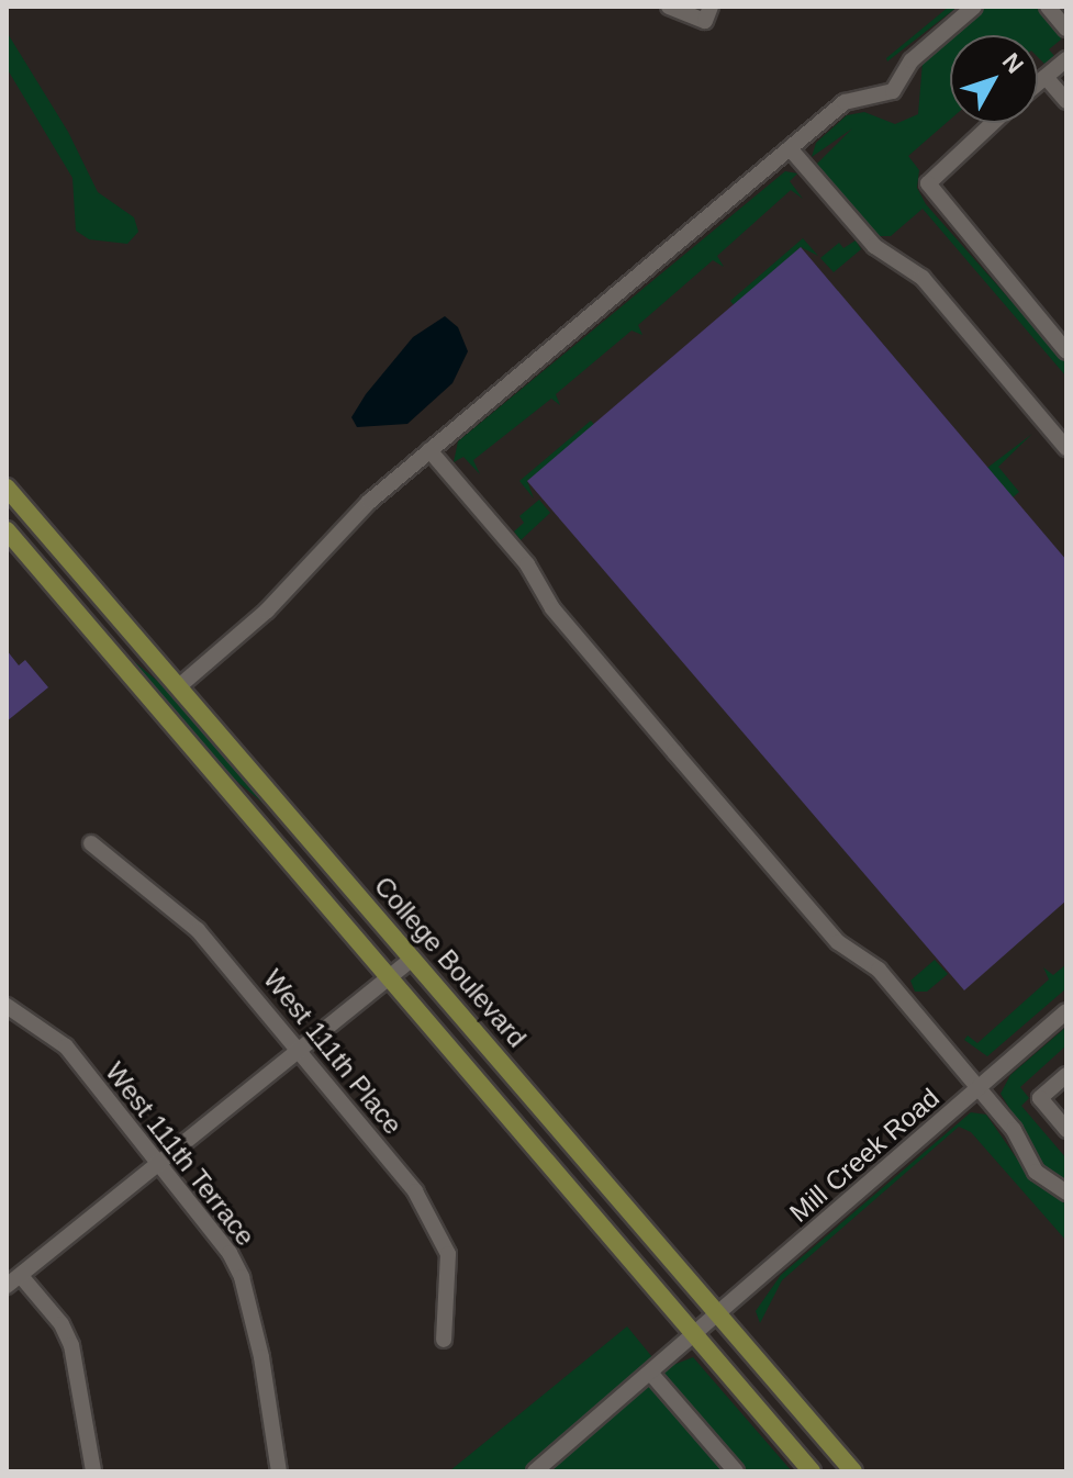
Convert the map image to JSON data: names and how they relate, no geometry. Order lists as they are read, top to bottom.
{
  "streets": {
    "main road": ["College Boulevard"],
    "street": ["West 111th Place", "West 111th Terrace", "Mill Creek Road"]
  },
  "crossings": [
    ["College Boulevard", "Mill Creek Road"]
  ],
  "north": "top right"
}
